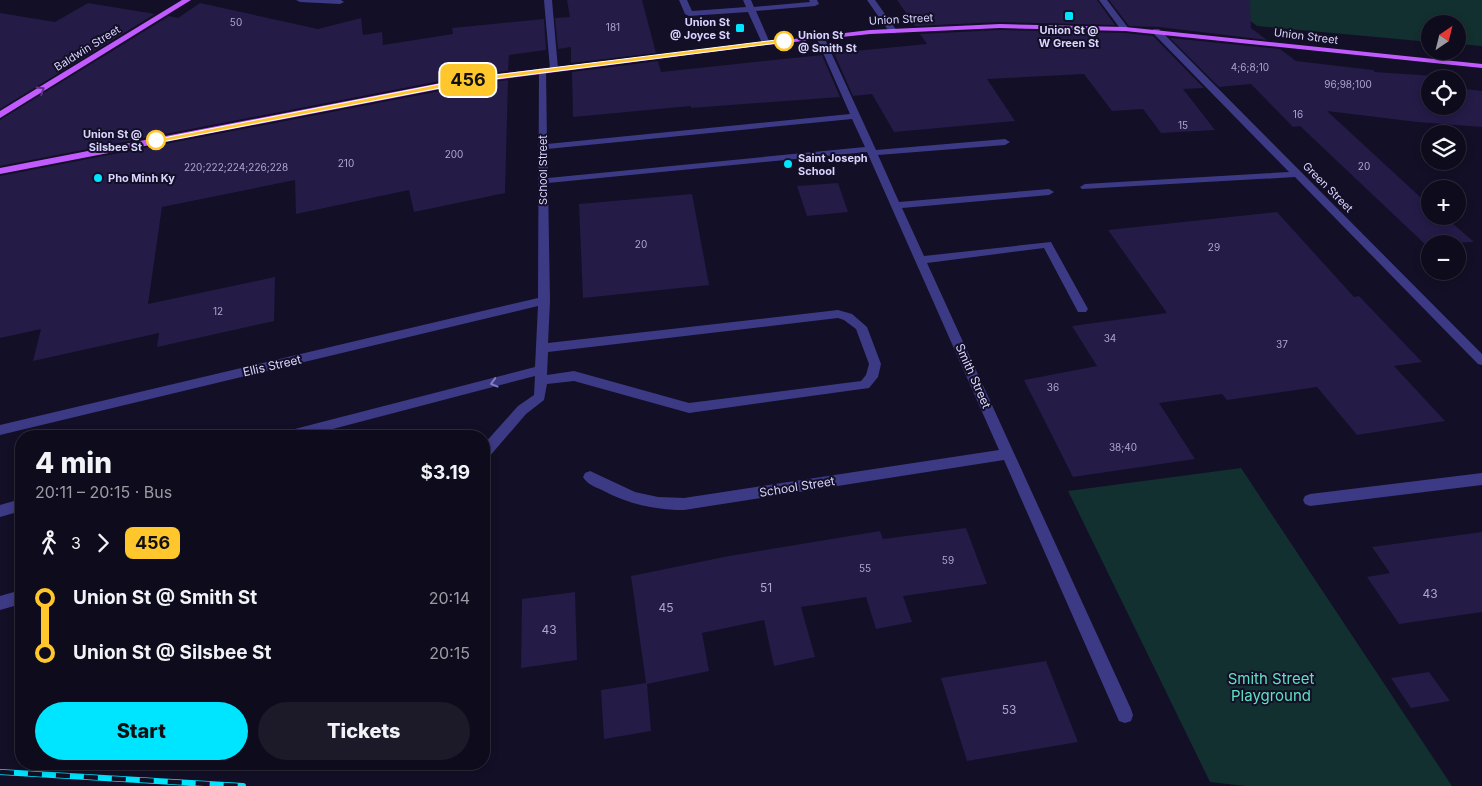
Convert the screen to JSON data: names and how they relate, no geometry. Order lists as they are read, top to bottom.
{
  "streets": {
    "main road": ["Union Street", "Baldwin Street"],
    "street": [
      "School Street",
      "Green Street",
      "Ellis Street",
      "Smith Street"
    ]
  },
  "crossings": [
    ["Union Street", "School Street"],
    ["Union Street", "Green Street"],
    ["Union Street", "Smith Street"],
    ["School Street", "Ellis Street"],
    ["School Street", "Smith Street"]
  ],
  "one_way": ["Baldwin Street"],
  "parks": ["Smith Street Playground"],
  "places": {
    "transit": ["Union St @ W Green St", "Union St @ Joyce St"],
    "other": [
      "Union St @ Smith St",
      "Union St @ Silsbee St",
      "Saint Joseph School",
      "Pho Minh Ky"
    ]
  },
  "lines": ["bus line 456"],
  "house_numbers": [
    "50",
    "181",
    "4;6;8;10",
    "96;98;100",
    "16",
    "15",
    "200",
    "210",
    "20",
    "220;222;224;226;228",
    "20",
    "29",
    "12",
    "34",
    "37",
    "36",
    "38;40",
    "59",
    "55",
    "51",
    "43",
    "45",
    "43",
    "53"
  ],
  "north": "top right",
  "page": {
    "on_map": "456",
    "map_buttons": ["+", "−"],
    "heading": ["4 min", "20:11 – 20:15 · Bus", "$3.19"],
    "legs": ["3", "456"],
    "list": [
      {
        "name": "Union St @ Smith St",
        "value": "20:14"
      },
      {
        "name": "Union St @ Silsbee St",
        "value": "20:15"
      }
    ],
    "buttons": ["Start", "Tickets"]
  }
}
